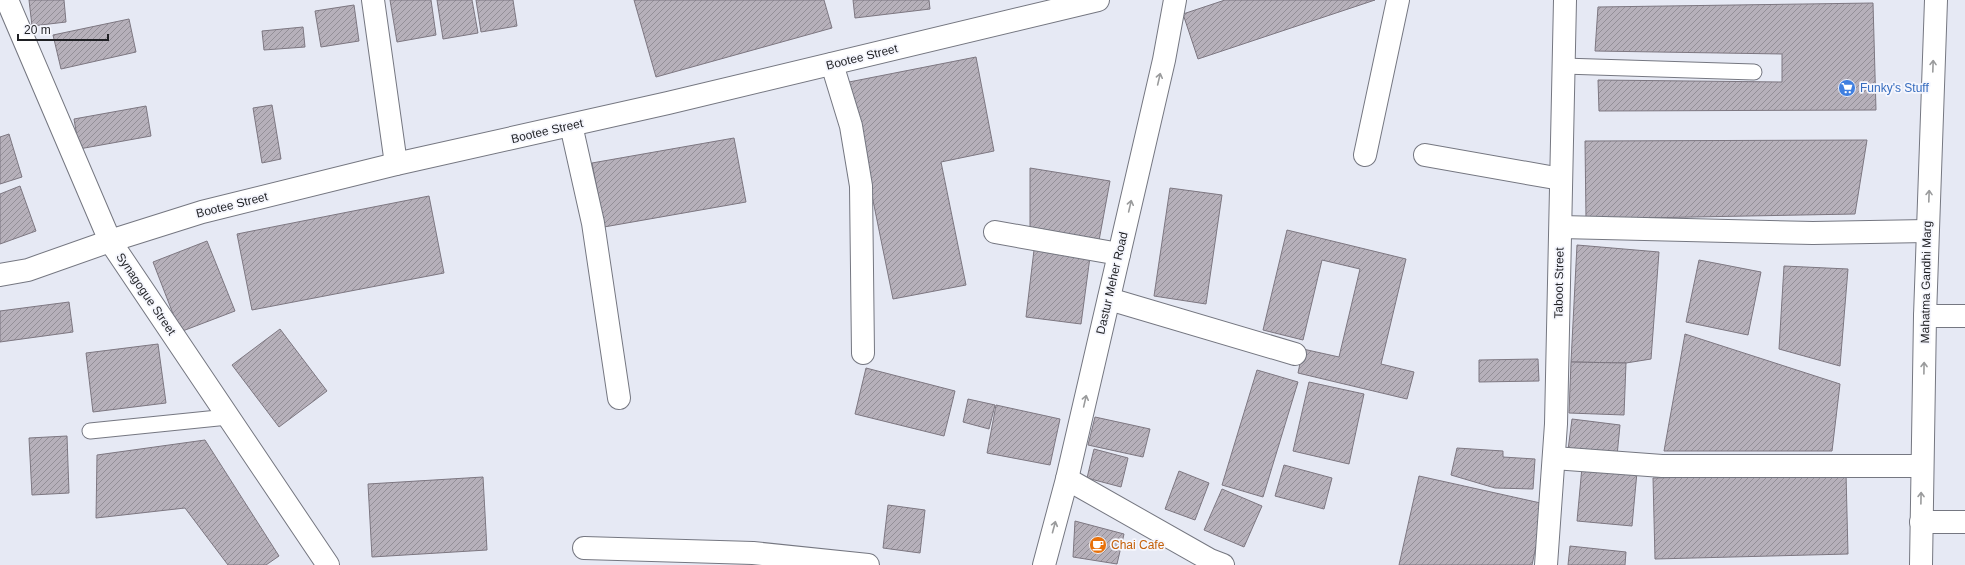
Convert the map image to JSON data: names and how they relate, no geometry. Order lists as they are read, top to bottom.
{
  "streets": {
    "street": [
      "Bootee Street",
      "Mahatma Gandhi Marg",
      "Dastur Meher Road",
      "Taboot Street",
      "Synagogue Street"
    ]
  },
  "crossings": [
    ["Bootee Street", "Synagogue Street"]
  ],
  "one_way": ["Mahatma Gandhi Marg", "Dastur Meher Road"],
  "places": {
    "supermarket": ["Funky's Stuff"],
    "cafe": ["Chai Cafe"]
  },
  "scale_bar": "20 m"
}
